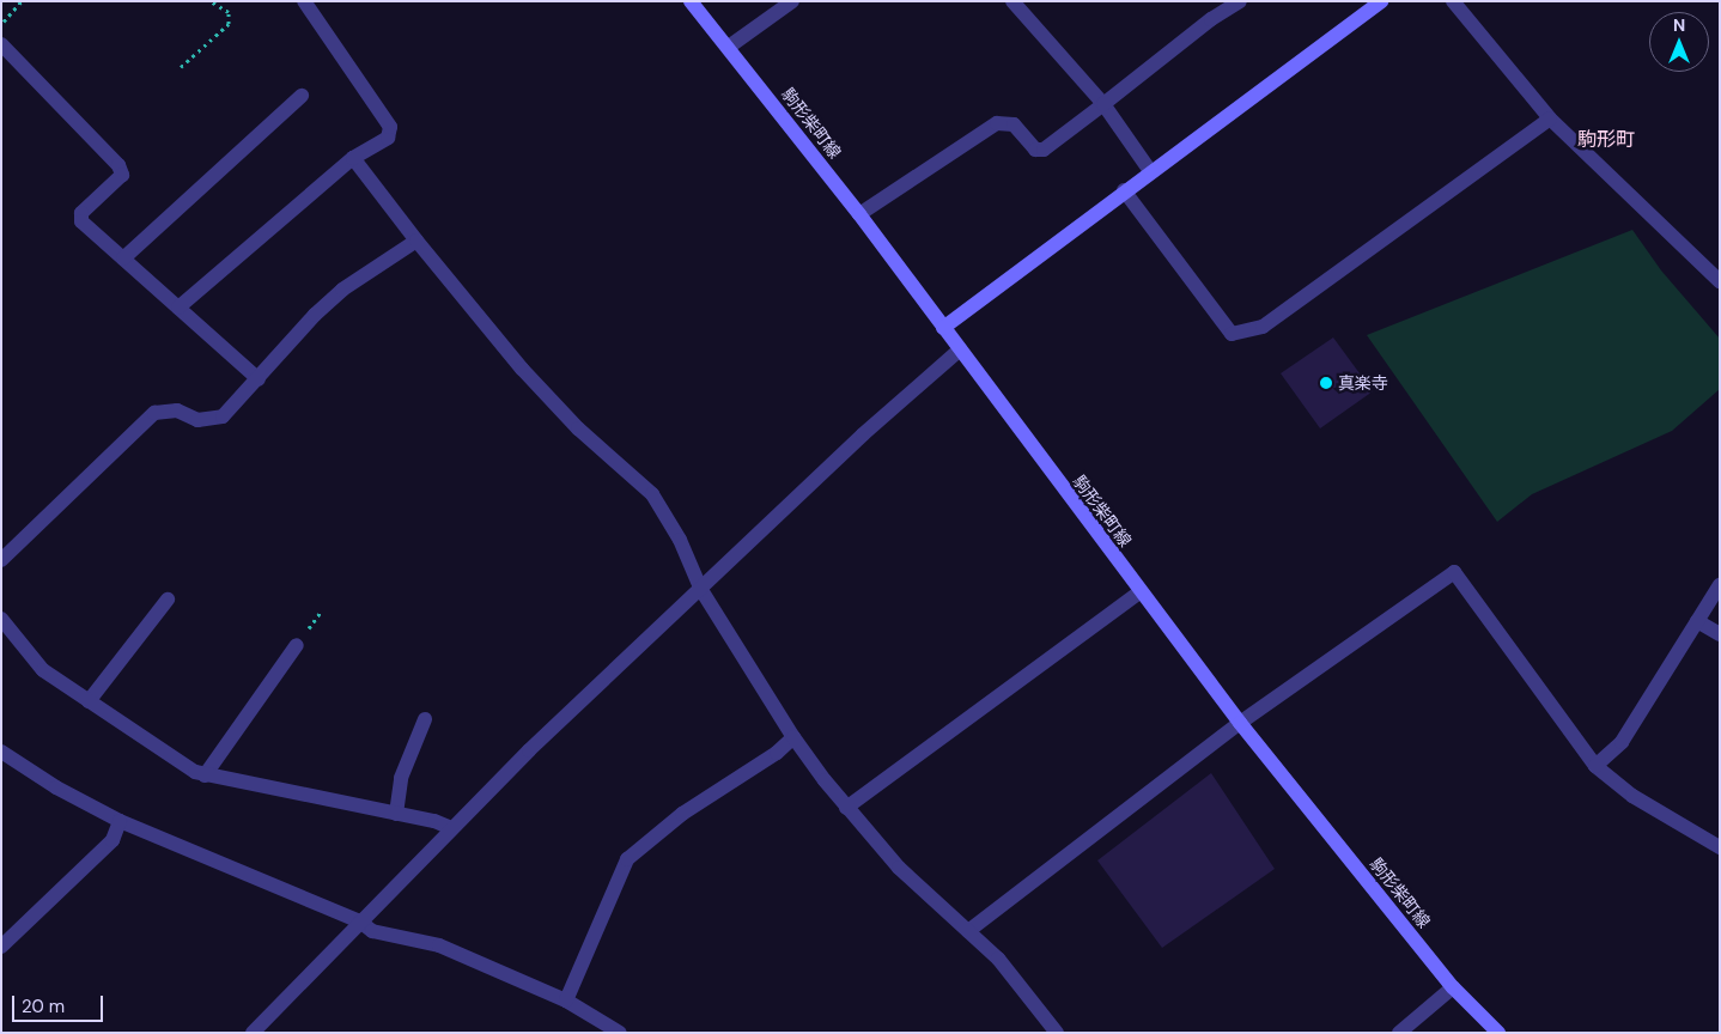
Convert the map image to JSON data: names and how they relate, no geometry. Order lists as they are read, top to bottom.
{
  "streets": {
    "main road": ["駒形柴町線"]
  },
  "districts": ["駒形町"],
  "places": ["真楽寺"],
  "scale_bar": "20 m",
  "north": "top"
}
